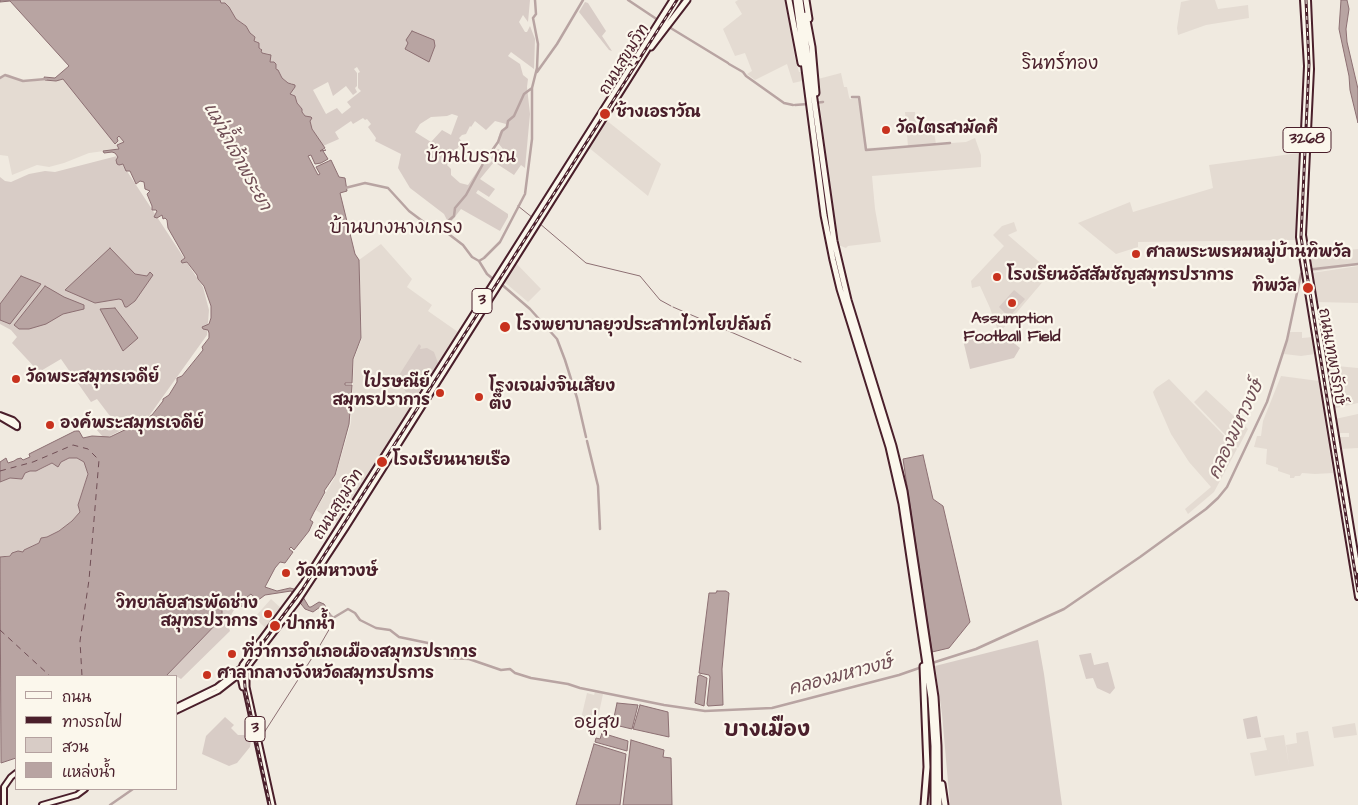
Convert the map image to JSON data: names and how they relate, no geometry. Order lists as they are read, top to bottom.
{
  "streets": {
    "highway": ["ถนนสุขุมวิท", "3"],
    "main road": ["3268", "ถนนเทพารักษ์"]
  },
  "crossings": [
    ["ถนนสุขุมวิท", "3"]
  ],
  "districts": [
    "รินทร์ทอง",
    "บ้านโบราณ",
    "บ้านบางนางเกรง",
    "อยู่สุข",
    "บางเมือง"
  ],
  "water": ["แม่น้ำเจ้าพระยา", "คลองมหาวงษ์"],
  "places": [
    "ช้างเอราวัณ",
    "วัดไตรสามัคคี",
    "ศาลพระพรหมหมู่บ้านทิพวัล",
    "โรงเรียนอัสสัมชัญสมุทรปราการ",
    "ทิพวัล",
    "Assumption Football Field",
    "โรงพยาบาลยุวประสาทไวทโยปถัมถ์",
    "วัดพระสมุทรเจดีย์",
    "ไปรษณีย์ สมุทรปราการ",
    "โรงเจเม่งจินเสียง ตึ๊ง",
    "องค์พระสมุทรเจดีย์",
    "โรงเรียนนายเรือ",
    "วัดมหาวงษ์",
    "วิทยาลัยสารพัดช่าง สมุทรปราการ",
    "ปากน้ำ",
    "ที่ว่าการอำเภอเมืองสมุทรปราการ",
    "ศาลากลางจังหวัดสมุทรปรการ"
  ],
  "legend": [
    "ถนน",
    "ทางรถไฟ",
    "สวน",
    "แหล่งน้ำ"
  ]
}
